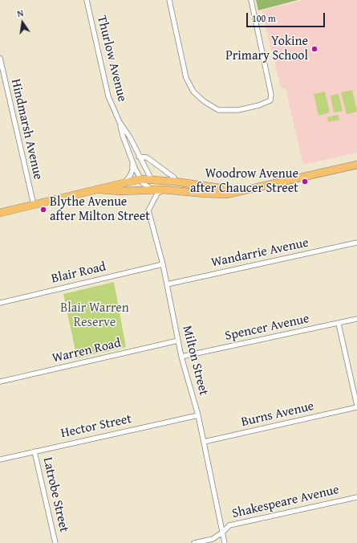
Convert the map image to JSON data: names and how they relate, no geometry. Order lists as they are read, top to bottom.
{
  "streets": {
    "street": [
      "Thurlow Avenue",
      "Hindmarsh Avenue",
      "Wandarrie Avenue",
      "Blair Road",
      "Spencer Avenue",
      "Warren Road",
      "Milton Street",
      "Burns Avenue",
      "Hector Street",
      "Latrobe Street",
      "Shakespeare Avenue"
    ]
  },
  "crossings": [
    ["Wandarrie Avenue", "Milton Street"],
    ["Blair Road", "Milton Street"],
    ["Spencer Avenue", "Milton Street"],
    ["Warren Road", "Milton Street"],
    ["Milton Street", "Burns Avenue"],
    ["Milton Street", "Hector Street"],
    ["Milton Street", "Shakespeare Avenue"],
    ["Hector Street", "Latrobe Street"]
  ],
  "parks": ["Blair Warren Reserve"],
  "places": ["Yokine Primary School", "Woodrow Avenue after Chaucer Street", "Blythe Avenue after Milton Street"],
  "scale_bar": "100 m",
  "north": "top"
}
